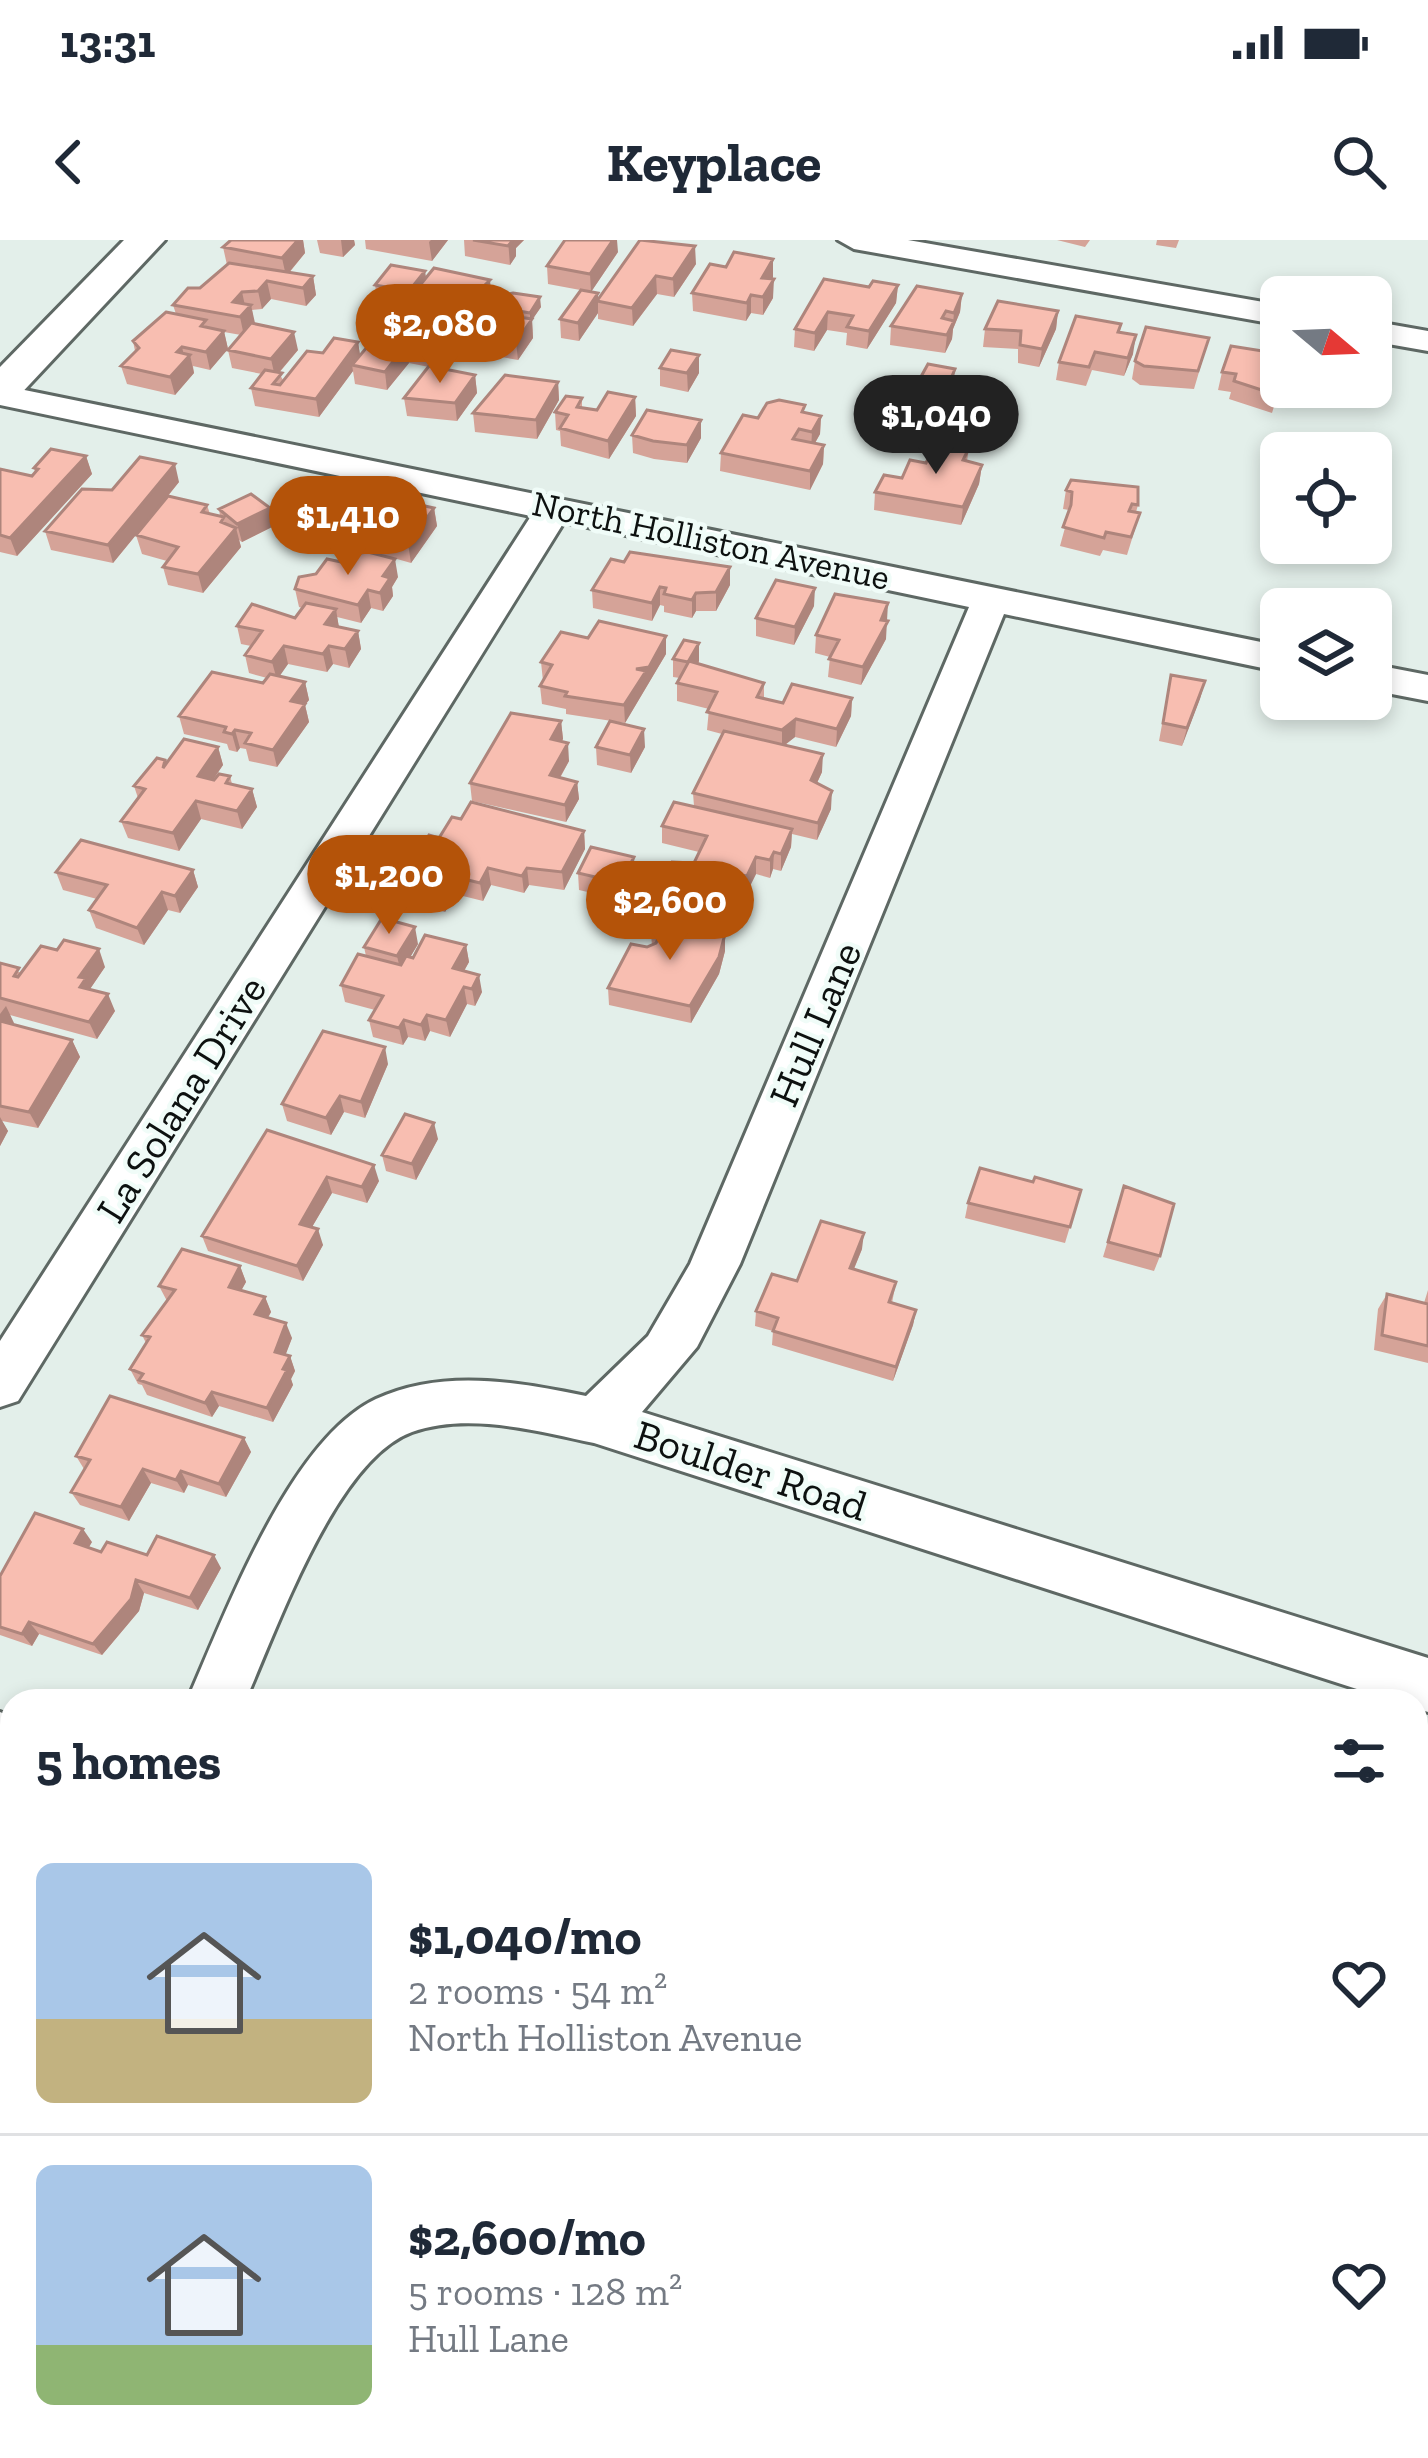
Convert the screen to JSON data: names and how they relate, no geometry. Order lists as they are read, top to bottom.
{
  "streets": {
    "street": [
      "North Holliston Avenue",
      "Hull Lane",
      "La Solana Drive",
      "Boulder Road"
    ]
  },
  "crossings": [
    ["North Holliston Avenue", "Hull Lane"],
    ["North Holliston Avenue", "La Solana Drive"],
    ["Hull Lane", "Boulder Road"]
  ],
  "north": "right",
  "page": {
    "status": "13:31",
    "header": "Keyplace",
    "price": [
      "$2,080",
      "$1,040",
      "$1,410",
      "$1,200",
      "$2,600"
    ],
    "heading": "5 homes",
    "list": [
      {
        "name": "$1,040/mo",
        "note": "2 rooms · 54 m² · North Holliston Avenue"
      },
      {
        "name": "$2,600/mo",
        "note": "5 rooms · 128 m² · Hull Lane"
      }
    ]
  }
}
